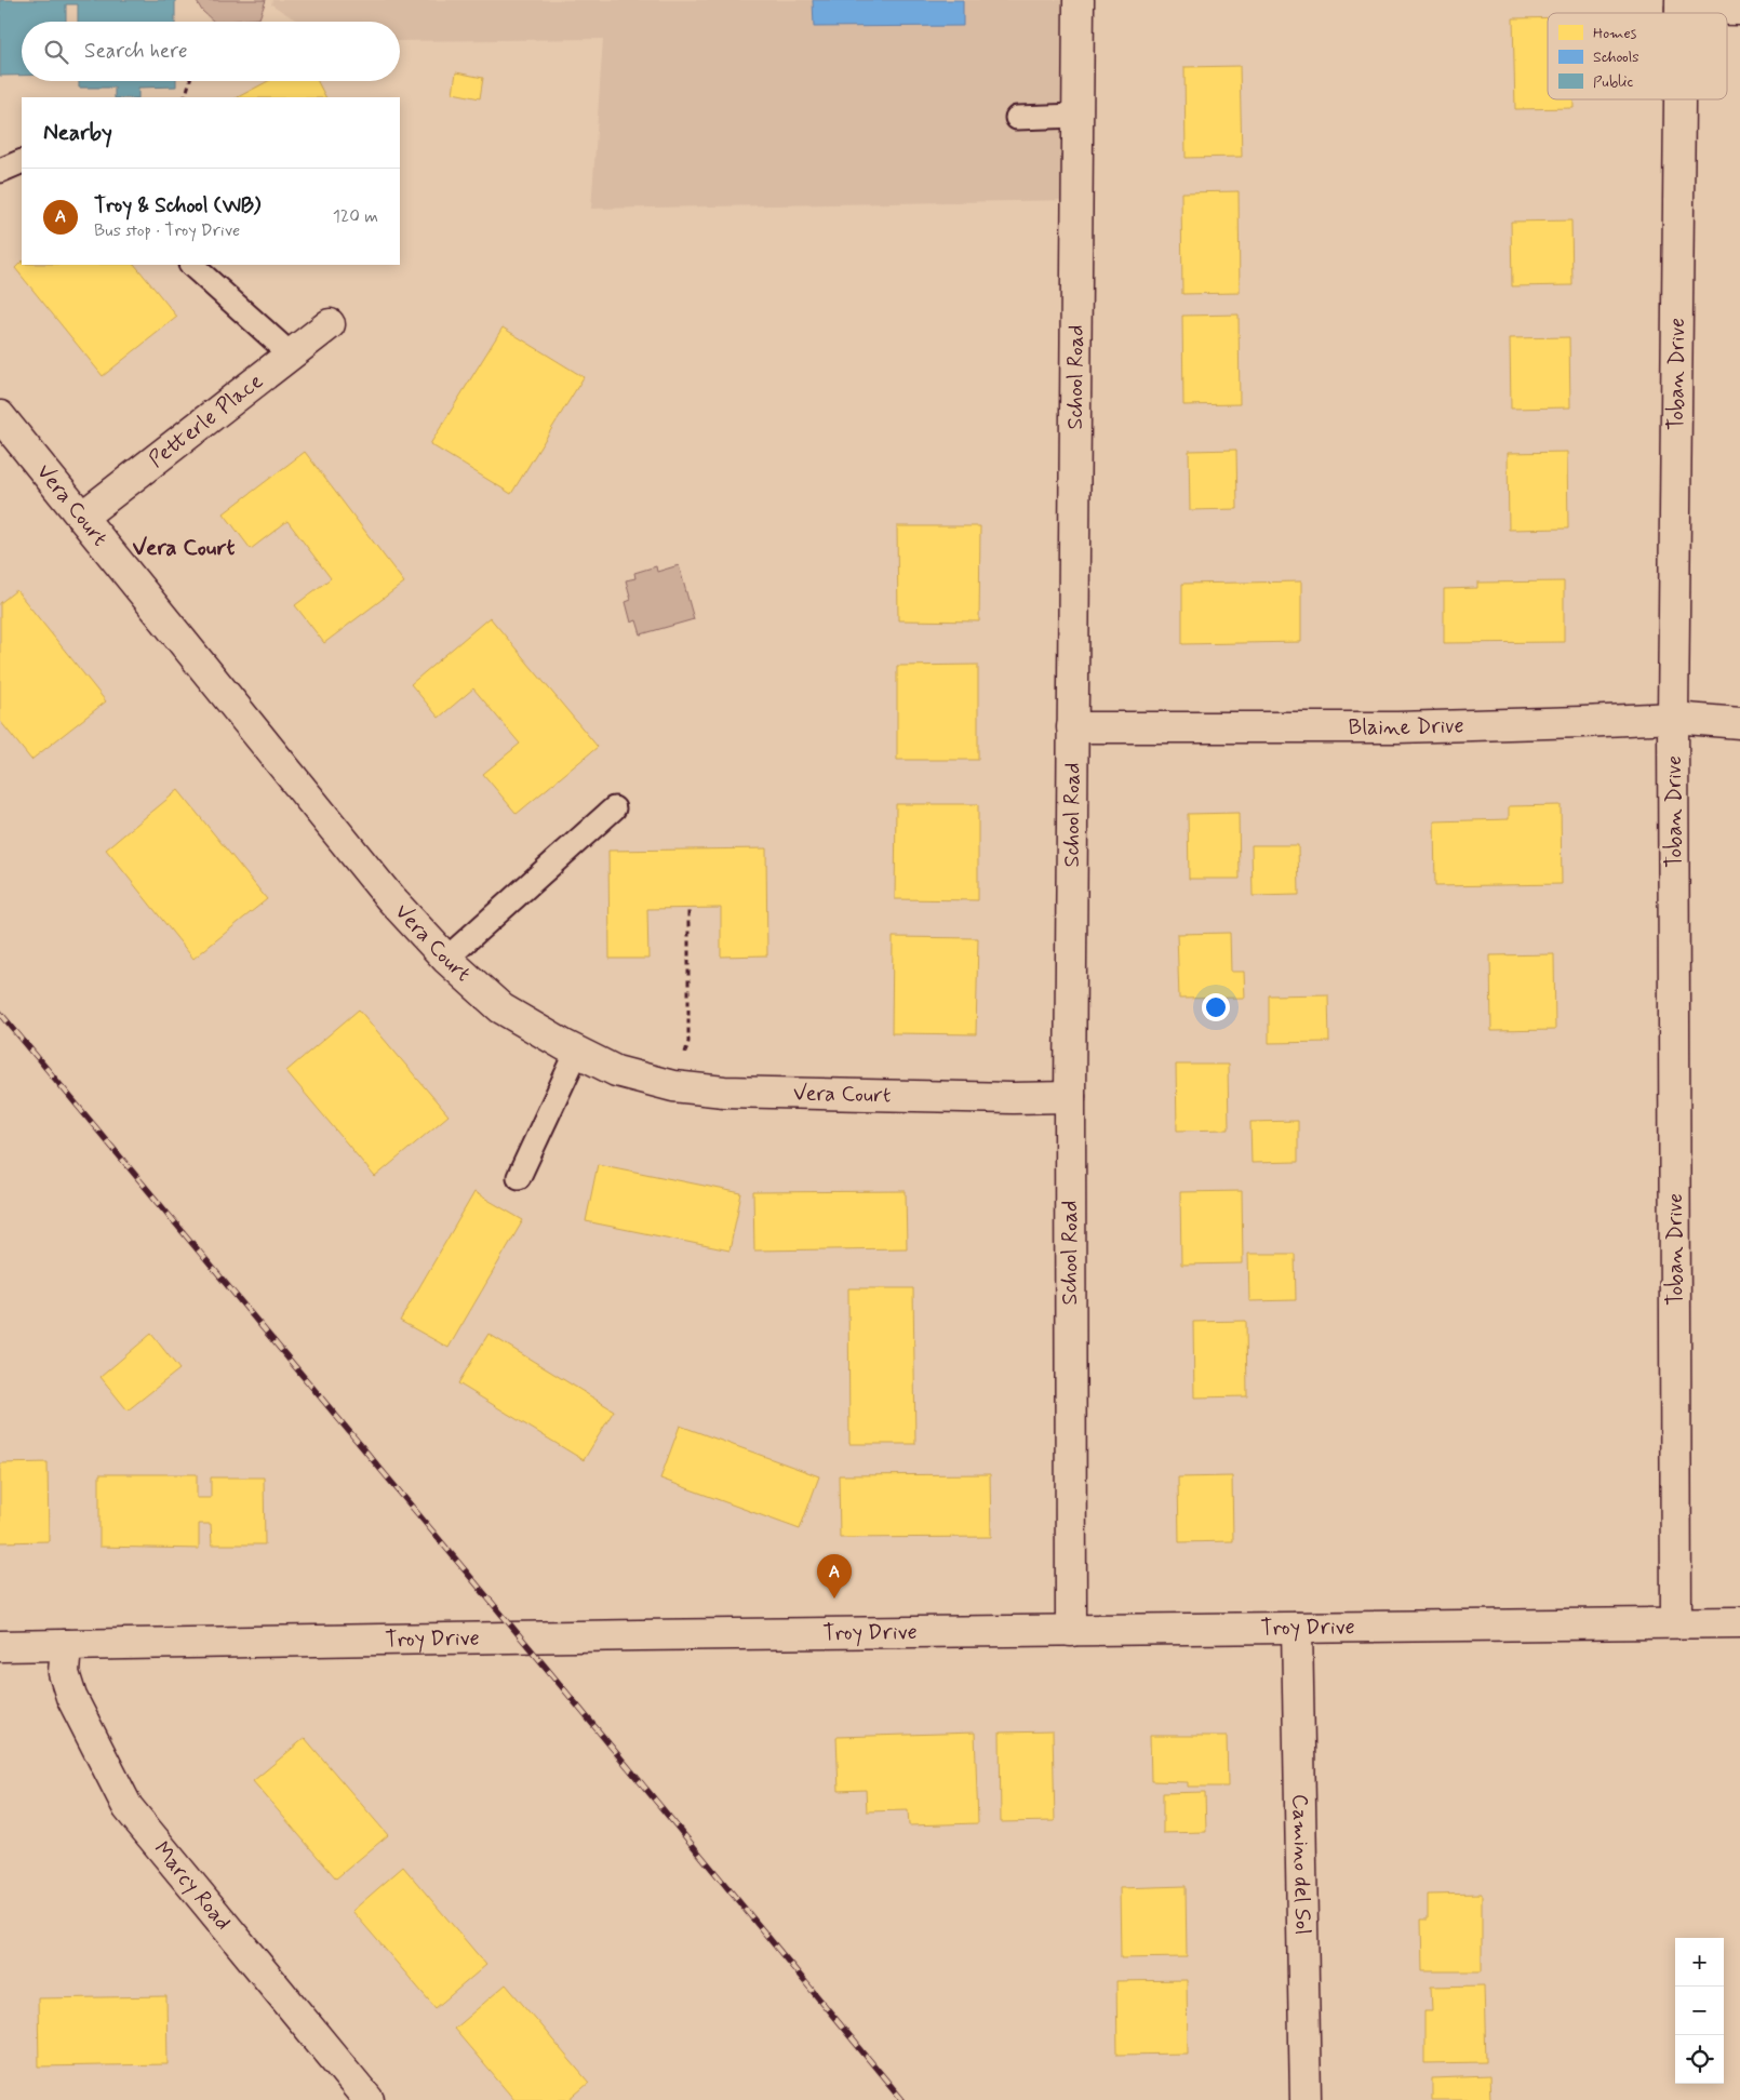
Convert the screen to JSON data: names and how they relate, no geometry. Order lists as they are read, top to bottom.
{
  "streets": {
    "street": [
      "Toban Drive",
      "School Road",
      "Petterle Place",
      "Vera Court",
      "Blaine Drive",
      "Troy Drive",
      "Camino del Sol",
      "Marcy Road"
    ]
  },
  "crossings": [
    ["Toban Drive", "Blaine Drive"],
    ["Toban Drive", "Troy Drive"],
    ["School Road", "Vera Court"],
    ["School Road", "Blaine Drive"],
    ["School Road", "Troy Drive"],
    ["Petterle Place", "Vera Court"],
    ["Troy Drive", "Camino del Sol"],
    ["Troy Drive", "Marcy Road"]
  ],
  "districts": ["Vera Court"],
  "legend": ["Homes", "Schools", "Public"],
  "page": {
    "search": "Search here",
    "heading": "Nearby",
    "list": [
      {
        "mark": "A",
        "name": "Troy & School (WB)",
        "note": "Bus stop · Troy Drive",
        "value": "120 m"
      }
    ],
    "pins": "A",
    "map_buttons": ["+", "−"]
  }
}
